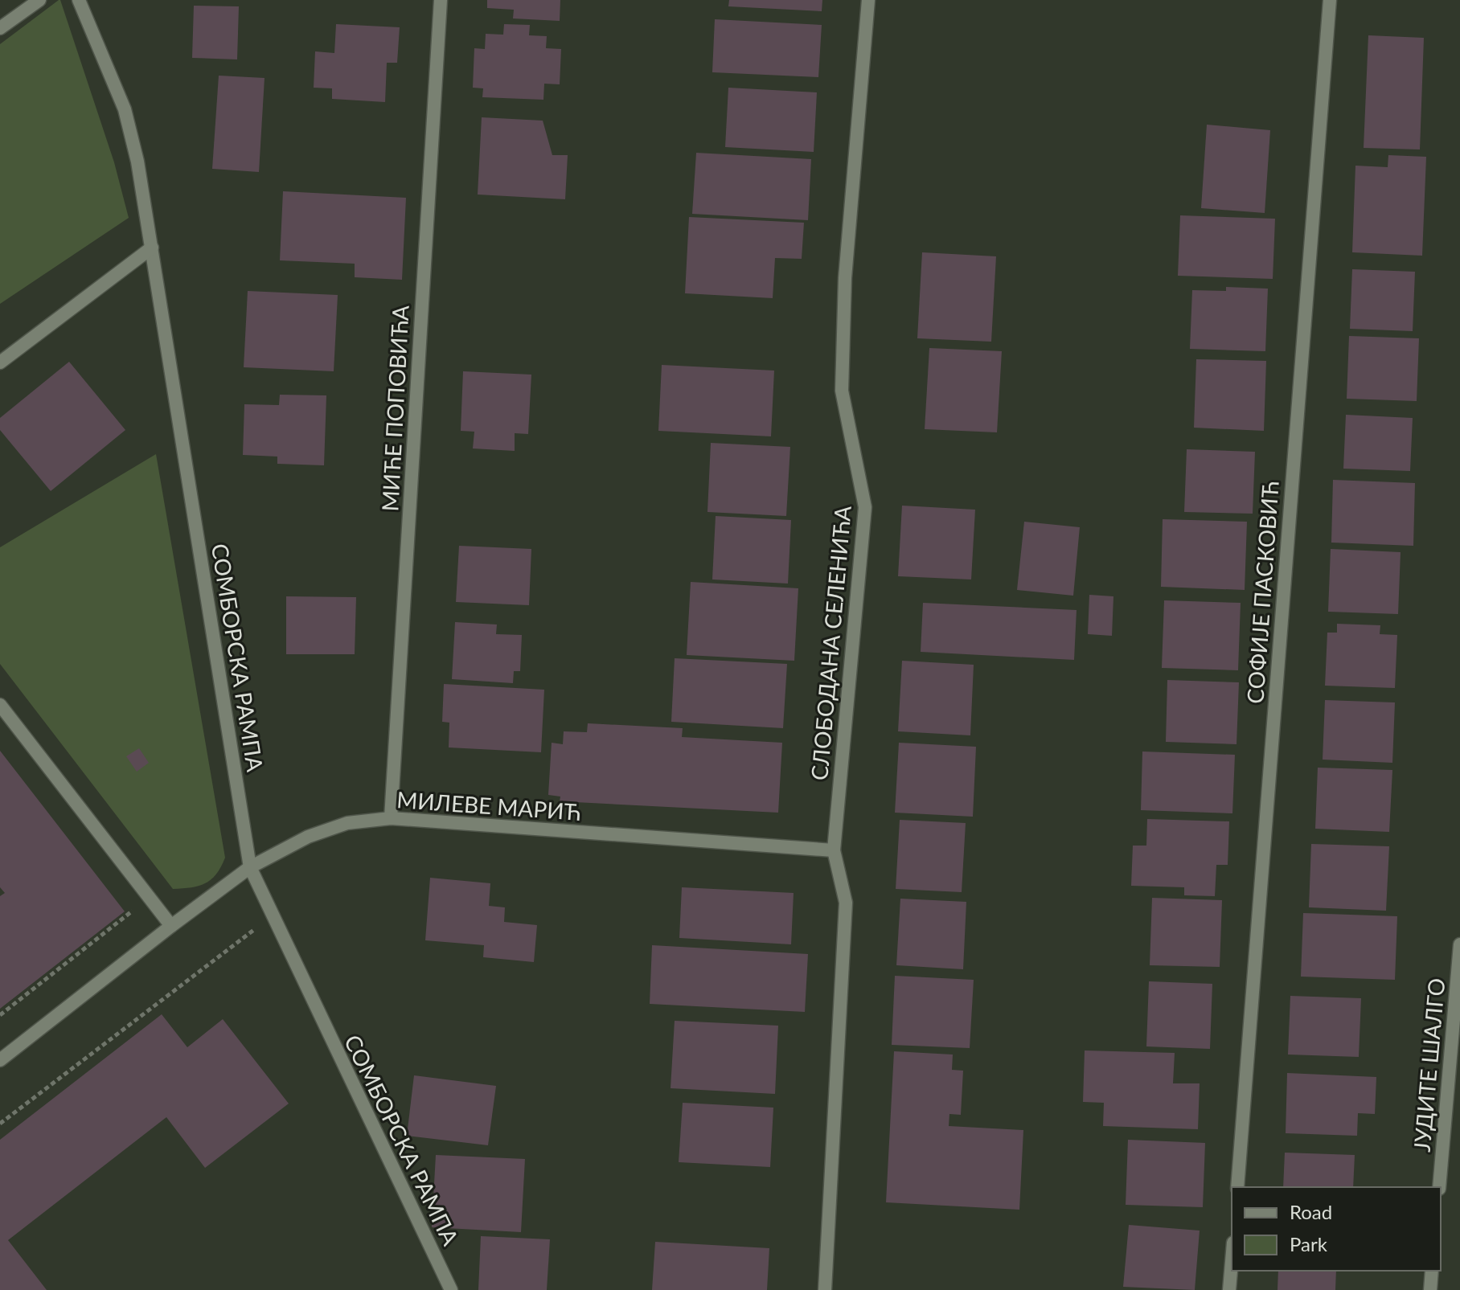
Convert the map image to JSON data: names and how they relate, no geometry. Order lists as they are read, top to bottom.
{
  "streets": {
    "street": [
      "МИЋЕ ПОПОВИЋА",
      "СОФИЈЕ ПАСКОВИЋ",
      "СЛОБОДАНА СЕЛЕНИЋА",
      "СОМБОРСКА РАМПА",
      "МИЛЕВЕ МАРИЋ",
      "ЈУДИТЕ ШАЛГО"
    ]
  },
  "crossings": [
    ["МИЋЕ ПОПОВИЋА", "МИЛЕВЕ МАРИЋ"],
    ["СЛОБОДАНА СЕЛЕНИЋА", "МИЛЕВЕ МАРИЋ"],
    ["СОМБОРСКА РАМПА", "МИЛЕВЕ МАРИЋ"]
  ],
  "legend": ["Road", "Park"]
}
